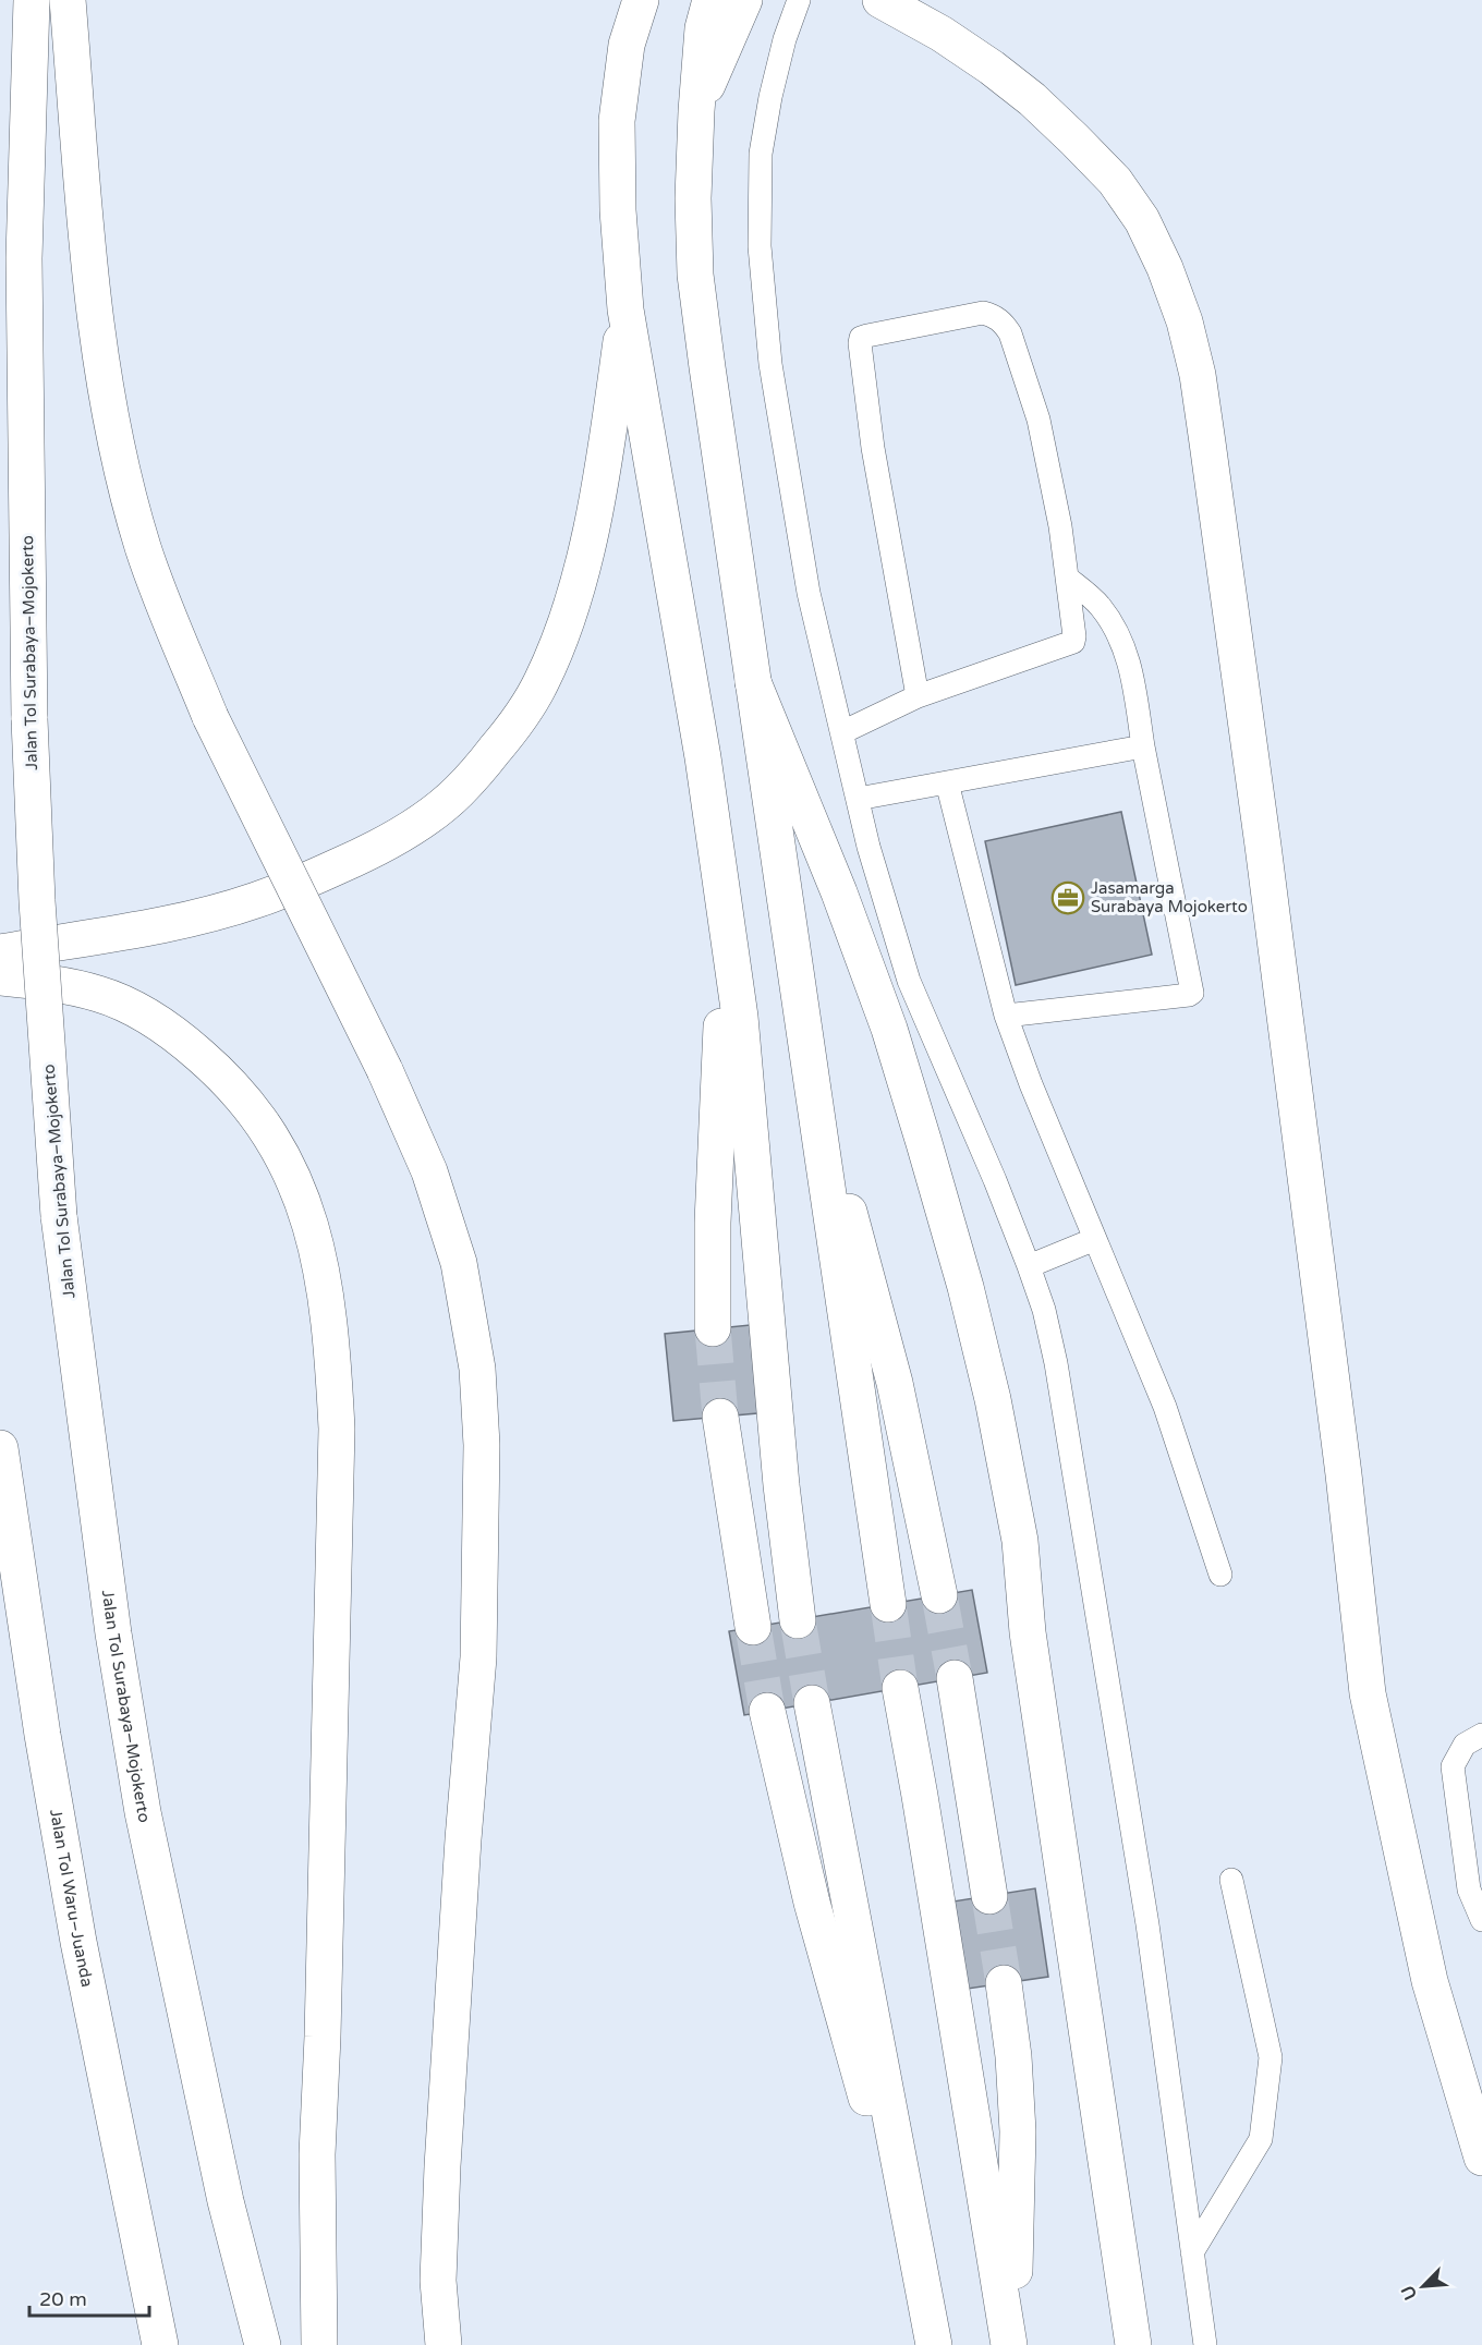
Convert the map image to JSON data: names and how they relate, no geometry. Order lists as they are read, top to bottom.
{
  "streets": {
    "highway": ["Jalan Tol Surabaya–Mojokerto", "Jalan Tol Waru–Juanda"]
  },
  "places": {
    "office": ["Jasamarga Surabaya Mojokerto"]
  },
  "scale_bar": "20 m",
  "north": "bottom left"
}
